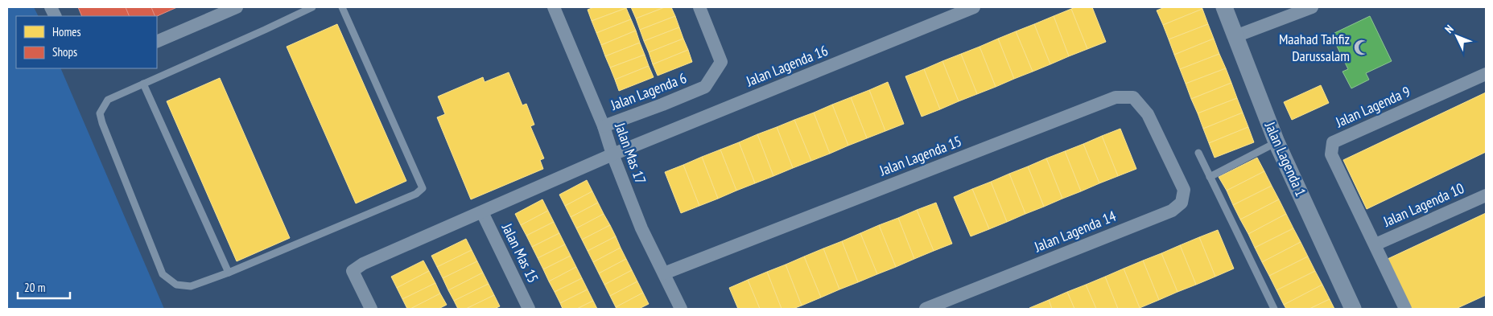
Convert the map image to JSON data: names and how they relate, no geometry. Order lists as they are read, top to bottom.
{
  "streets": {
    "street": [
      "Jalan Lagenda 16",
      "Jalan Lagenda 6",
      "Jalan Lagenda 9",
      "Jalan Mas 17",
      "Jalan Lagenda 15",
      "Jalan Lagenda 1",
      "Jalan Lagenda 10",
      "Jalan Lagenda 14",
      "Jalan Mas 15"
    ]
  },
  "crossings": [
    ["Jalan Lagenda 16", "Jalan Mas 17"],
    ["Jalan Lagenda 16", "Jalan Mas 15"],
    ["Jalan Lagenda 6", "Jalan Mas 17"],
    ["Jalan Lagenda 9", "Jalan Lagenda 10"],
    ["Jalan Mas 17", "Jalan Lagenda 15"],
    ["Jalan Lagenda 15", "Jalan Lagenda 14"]
  ],
  "places": {
    "mosque": ["Maahad Tahfiz Darussalam"]
  },
  "legend": ["Homes", "Shops"],
  "scale_bar": "20 m",
  "north": "top left"
}
